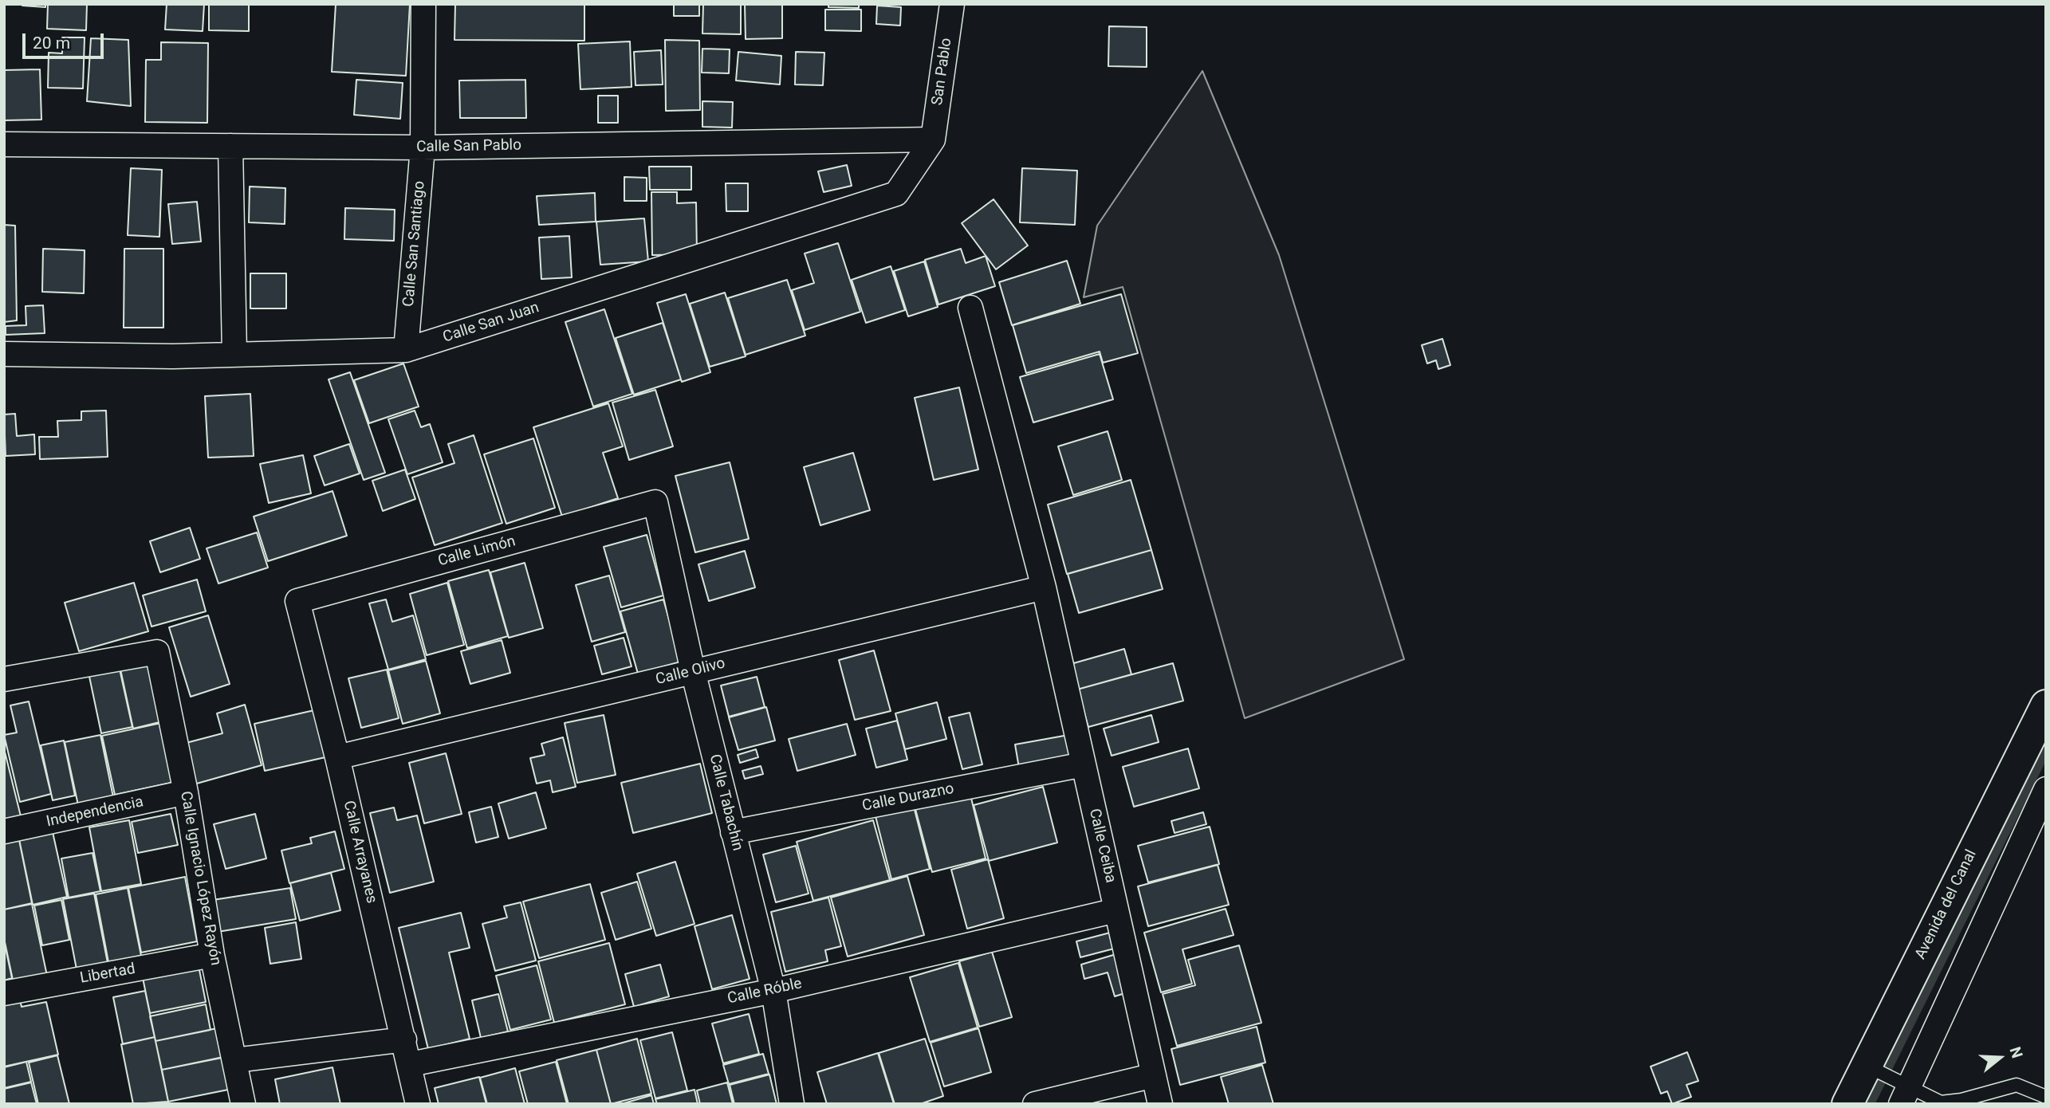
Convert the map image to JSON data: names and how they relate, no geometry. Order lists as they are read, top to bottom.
{
  "streets": {
    "street": [
      "San Pablo",
      "Calle San Pablo",
      "Calle San Santiago",
      "Calle San Juan",
      "Calle Limón",
      "Calle Olivo",
      "Calle Durazno",
      "Calle Tabachín",
      "Independencia",
      "Calle Ceiba",
      "Calle Arrayanes",
      "Calle Ignacio López Rayón",
      "Avenida del Canal",
      "Libertad",
      "Calle Róble"
    ]
  },
  "crossings": [
    ["San Pablo", "Calle San Pablo"],
    ["San Pablo", "Calle San Juan"],
    ["Calle San Pablo", "Calle San Santiago"],
    ["Calle San Pablo", "Calle San Juan"],
    ["Calle San Santiago", "Calle San Juan"],
    ["Calle Limón", "Calle Tabachín"],
    ["Calle Limón", "Calle Arrayanes"],
    ["Calle Olivo", "Calle Tabachín"],
    ["Calle Olivo", "Calle Ceiba"],
    ["Calle Olivo", "Calle Arrayanes"],
    ["Calle Durazno", "Calle Tabachín"],
    ["Calle Durazno", "Calle Ceiba"],
    ["Calle Tabachín", "Calle Róble"],
    ["Independencia", "Calle Ignacio López Rayón"],
    ["Calle Ceiba", "Calle Róble"],
    ["Calle Arrayanes", "Calle Róble"],
    ["Calle Ignacio López Rayón", "Libertad"]
  ],
  "scale_bar": "20 m",
  "north": "right"
}
